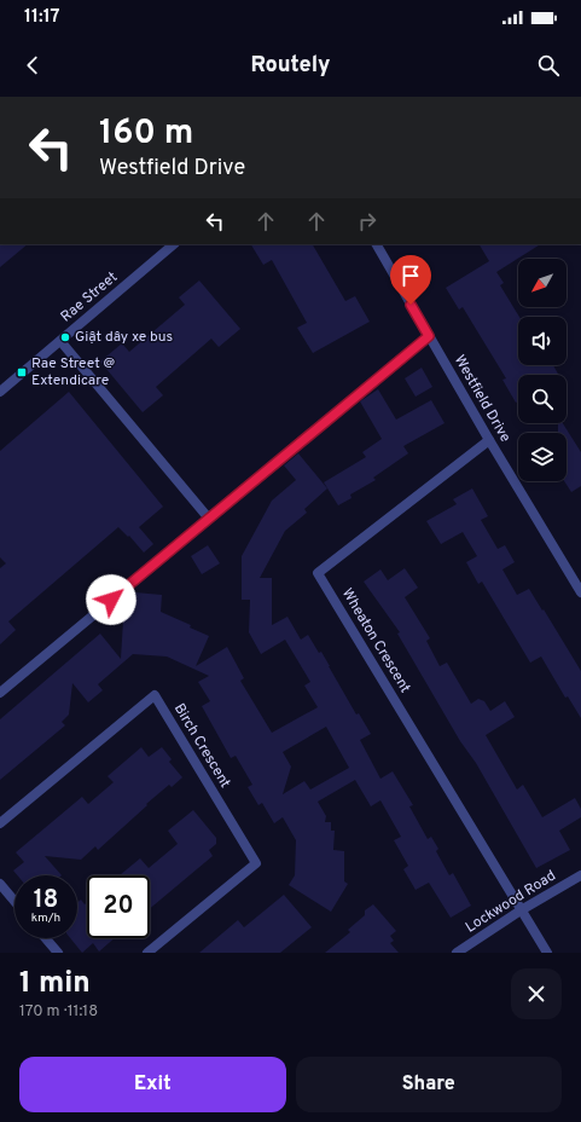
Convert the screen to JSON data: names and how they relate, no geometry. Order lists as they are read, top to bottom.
{
  "streets": {
    "street": [
      "Rae Street",
      "Westfield Drive",
      "Wheaton Crescent",
      "Birch Crescent",
      "Lockwood Road"
    ]
  },
  "crossings": [
    ["Westfield Drive", "Wheaton Crescent"],
    ["Wheaton Crescent", "Lockwood Road"]
  ],
  "places": {
    "other": ["Giật dây xe bus"],
    "transit": ["Rae Street @ Extendicare"]
  },
  "north": "bottom left",
  "page": {
    "status": "11:17",
    "header": "Routely",
    "turn": ["160 m", "Westfield Drive"],
    "speed": "18 km/h",
    "limit": "20",
    "heading": ["1 min", "170 m · 11:18"],
    "buttons": ["Exit", "Share"]
  }
}
